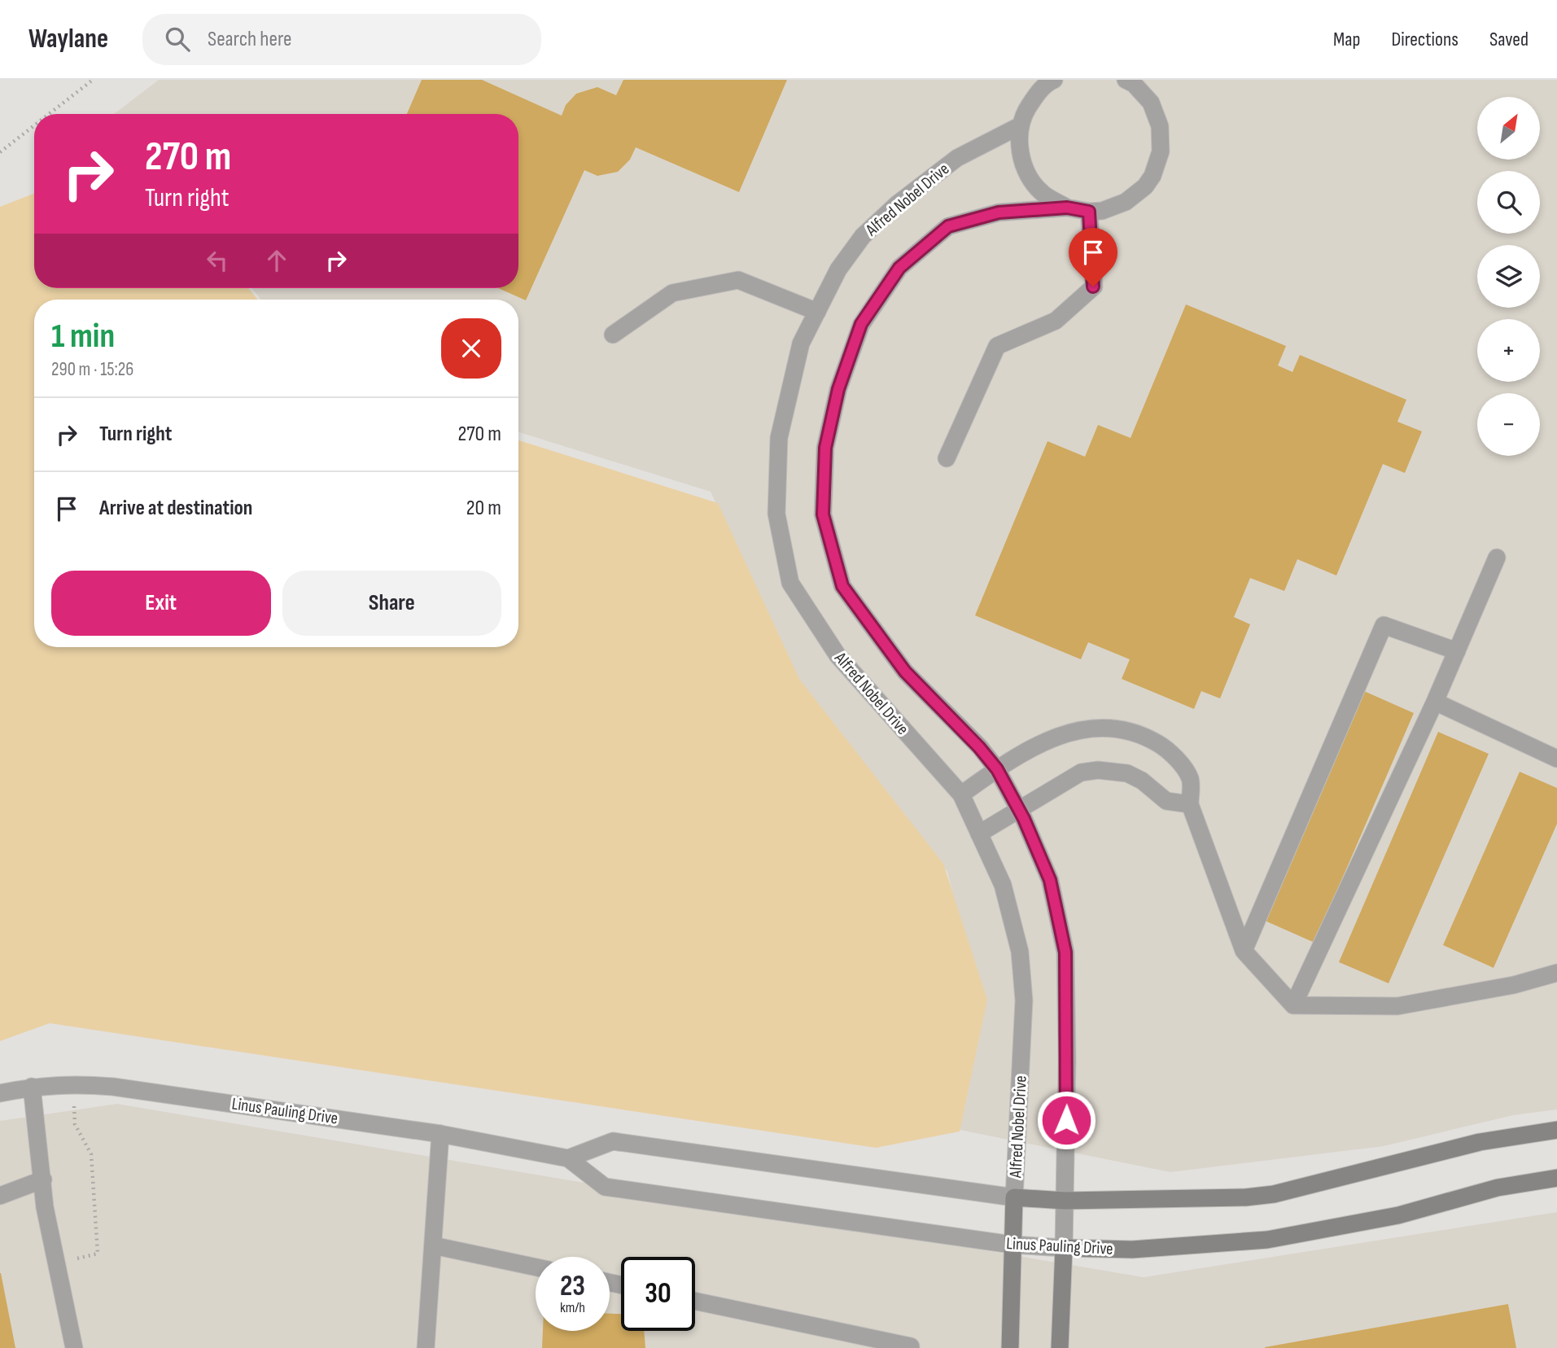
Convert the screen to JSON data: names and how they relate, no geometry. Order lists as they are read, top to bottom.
{
  "streets": {
    "street": ["Alfred Nobel Drive", "Linus Pauling Drive"]
  },
  "crossings": [
    ["Alfred Nobel Drive", "Linus Pauling Drive"]
  ],
  "north": "top right",
  "page": {
    "header": "Waylane",
    "search": "Search here",
    "nav": ["Map", "Directions", "Saved"],
    "map_buttons": ["+", "−"],
    "turn": ["270 m", "Turn right"],
    "heading": ["1 min", "290 m · 15:26"],
    "list": [
      {
        "name": "Turn right",
        "value": "270 m"
      },
      {
        "name": "Arrive at destination",
        "value": "20 m"
      }
    ],
    "buttons": ["Exit", "Share"],
    "speed": "23 km/h",
    "limit": "30"
  }
}
